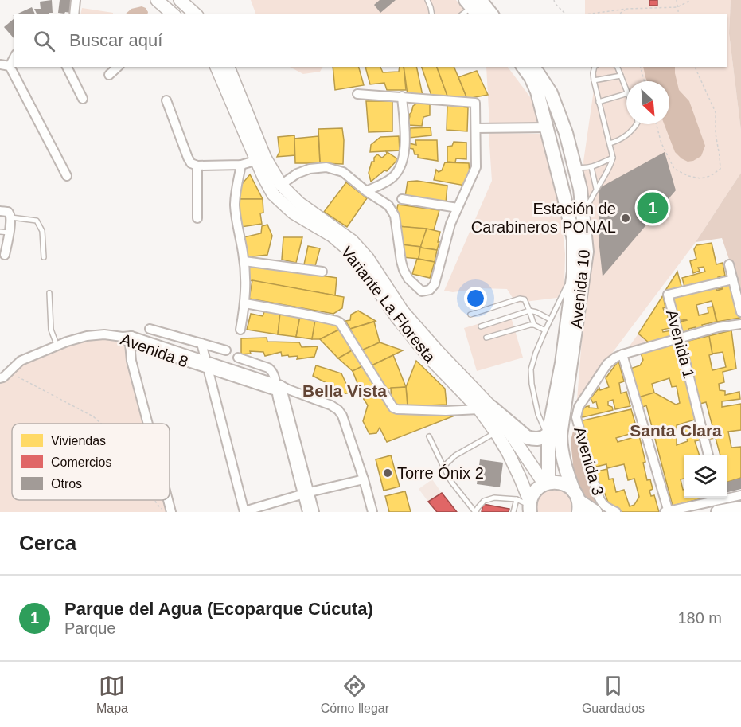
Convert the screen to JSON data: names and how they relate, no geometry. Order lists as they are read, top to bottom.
{
  "streets": {
    "main road": ["Avenida 10", "Variante La Floresta"],
    "street": ["Avenida 1", "Avenida 8", "Avenida 3"]
  },
  "crossings": [
    ["Avenida 10", "Variante La Floresta"]
  ],
  "districts": ["Bella Vista", "Santa Clara"],
  "places": ["Estación de Carabineros PONAL", "Torre Ónix 2"],
  "legend": ["Viviendas", "Comercios", "Otros"],
  "north": "bottom right",
  "page": {
    "search": "Buscar aquí",
    "pins": "1",
    "heading": "Cerca",
    "list": [
      {
        "mark": "1",
        "name": "Parque del Agua (Ecoparque Cúcuta)",
        "note": "Parque",
        "value": "180 m"
      }
    ],
    "nav": ["Mapa", "Cómo llegar", "Guardados"]
  }
}
